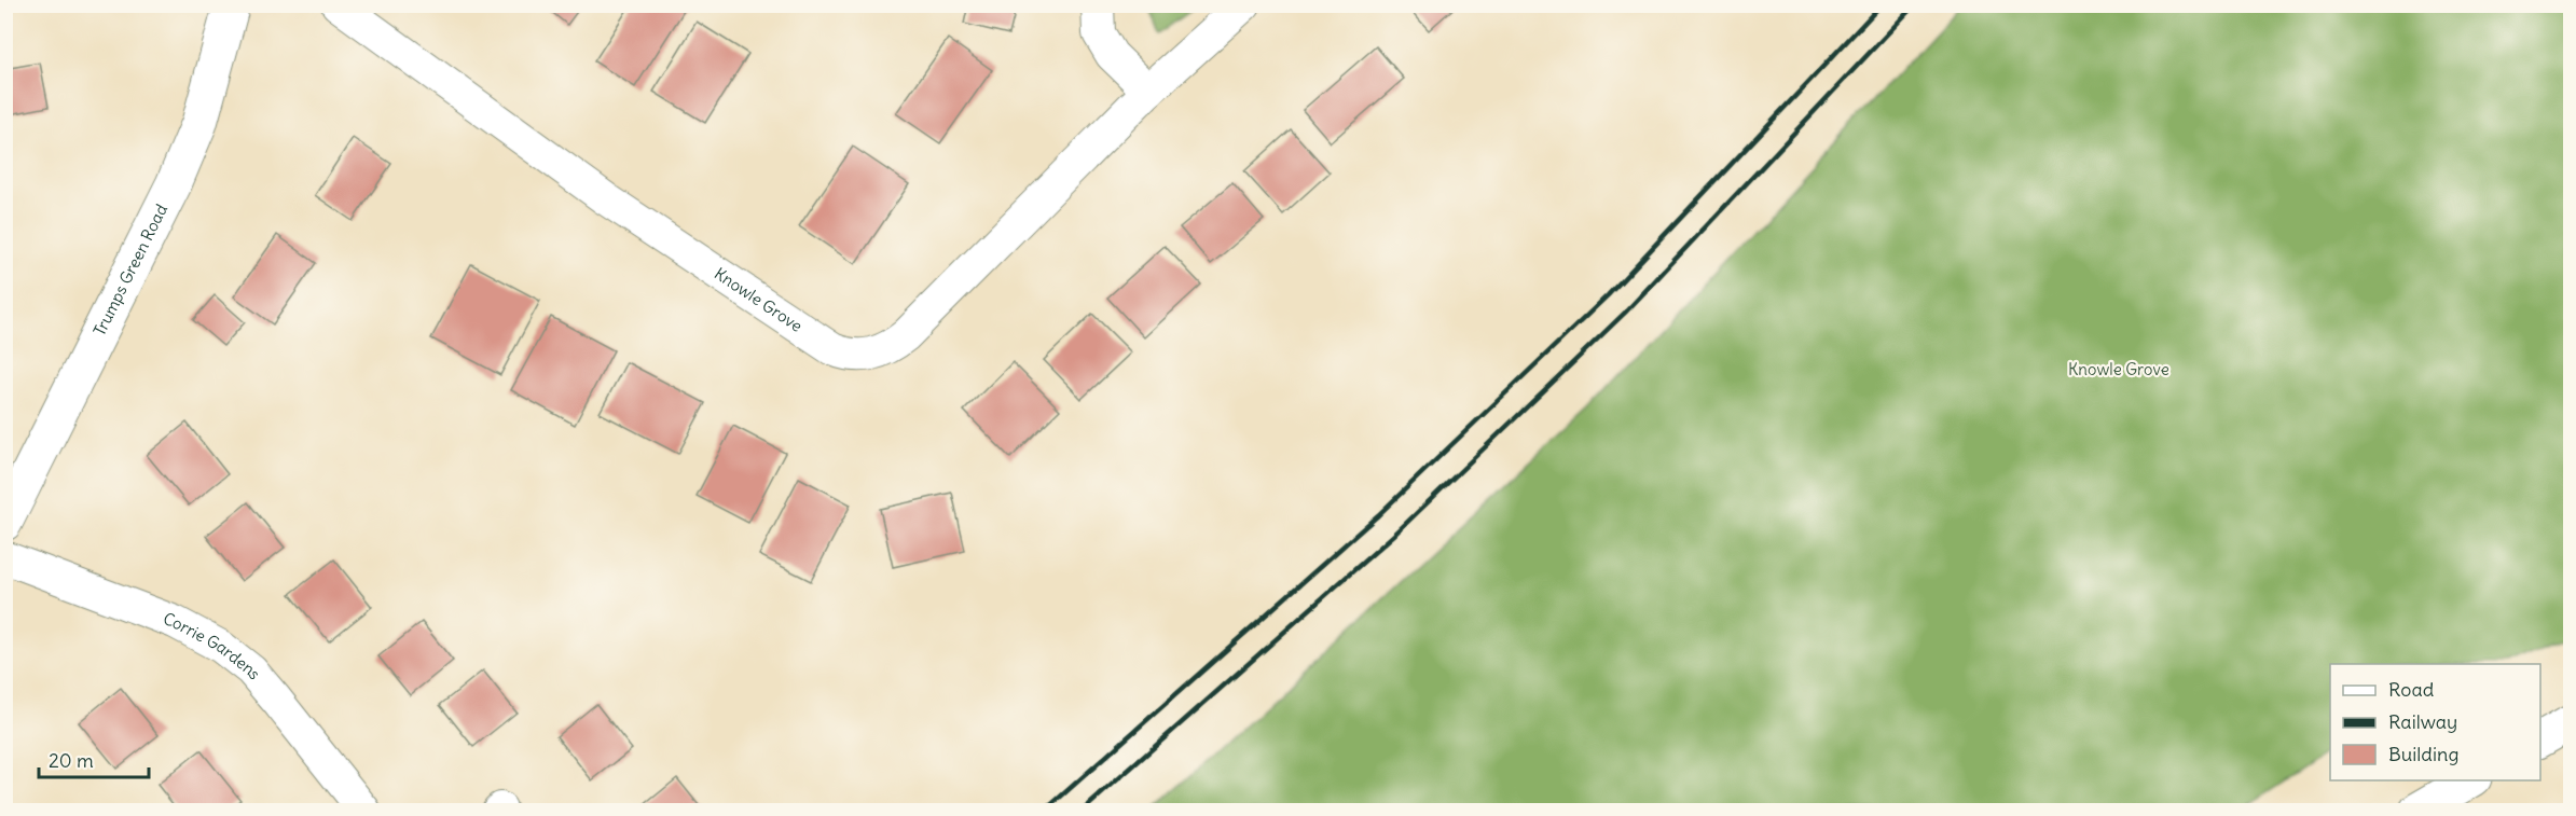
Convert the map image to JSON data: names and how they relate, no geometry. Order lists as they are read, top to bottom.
{
  "streets": {
    "main road": ["Trumps Green Road"],
    "street": ["Knowle Grove", "Corrie Gardens"]
  },
  "parks": ["Knowle Grove"],
  "legend": ["Road", "Railway", "Building"],
  "scale_bar": "20 m"
}
